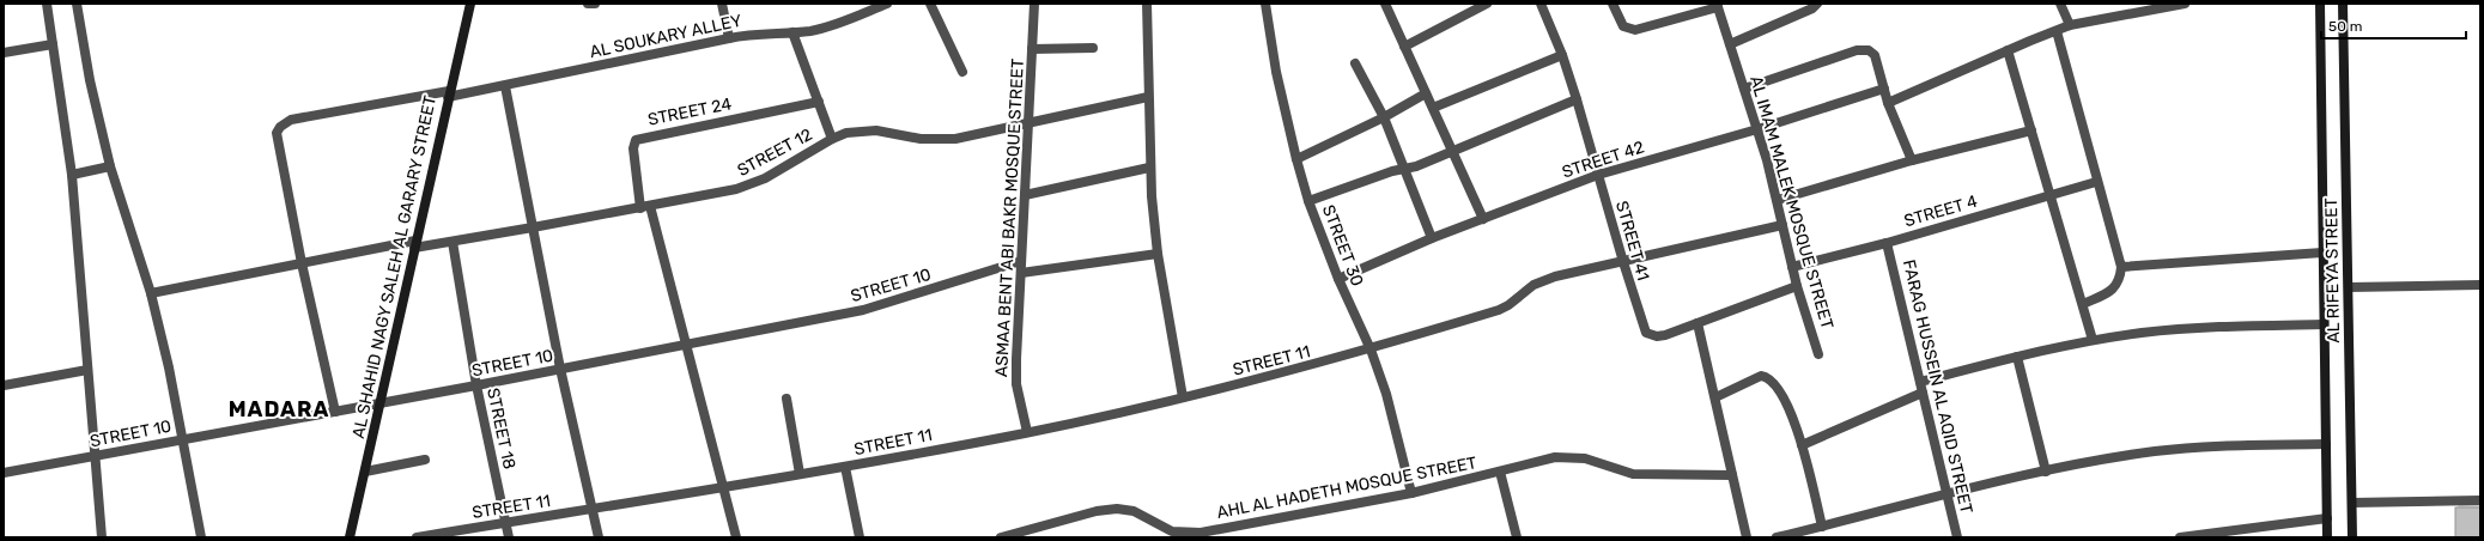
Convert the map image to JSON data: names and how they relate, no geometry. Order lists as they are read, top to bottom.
{
  "streets": {
    "street": [
      "AL SOUKARY ALLEY",
      "STREET 24",
      "STREET 12",
      "STREET 42",
      "AL IMAM MALEK MOSQUE STREET",
      "STREET 4",
      "ASMAA BENT ABI BAKR MOSQUE STREET",
      "STREET 41",
      "STREET 30",
      "AL SHAHID NAGY SALEH AL GARARY STREET",
      "AL RIFEYA STREET",
      "STREET 10",
      "STREET 11",
      "FARAG HUSSEIN AL AQID STREET",
      "STREET 18",
      "AHL AL HADETH MOSQUE STREET"
    ]
  },
  "crossings": [
    ["AL SOUKARY ALLEY", "STREET 12"],
    ["AL SOUKARY ALLEY", "AL SHAHID NAGY SALEH AL GARARY STREET"],
    ["AL SOUKARY ALLEY", "STREET 10"],
    ["STREET 24", "STREET 12"],
    ["STREET 12", "ASMAA BENT ABI BAKR MOSQUE STREET"],
    ["STREET 12", "AL SHAHID NAGY SALEH AL GARARY STREET"],
    ["STREET 12", "STREET 18"],
    ["STREET 42", "AL IMAM MALEK MOSQUE STREET"],
    ["STREET 42", "STREET 41"],
    ["STREET 42", "STREET 30"],
    ["AL IMAM MALEK MOSQUE STREET", "STREET 4"],
    ["AL IMAM MALEK MOSQUE STREET", "STREET 41"],
    ["AL IMAM MALEK MOSQUE STREET", "STREET 11"],
    ["STREET 4", "FARAG HUSSEIN AL AQID STREET"],
    ["ASMAA BENT ABI BAKR MOSQUE STREET", "STREET 10"],
    ["ASMAA BENT ABI BAKR MOSQUE STREET", "STREET 11"],
    ["STREET 41", "STREET 11"],
    ["STREET 30", "STREET 11"],
    ["STREET 30", "AHL AL HADETH MOSQUE STREET"],
    ["AL SHAHID NAGY SALEH AL GARARY STREET", "STREET 10"],
    ["STREET 10", "STREET 18"],
    ["STREET 11", "STREET 18"]
  ],
  "districts": ["MADARA"],
  "scale_bar": "50 m"
}
